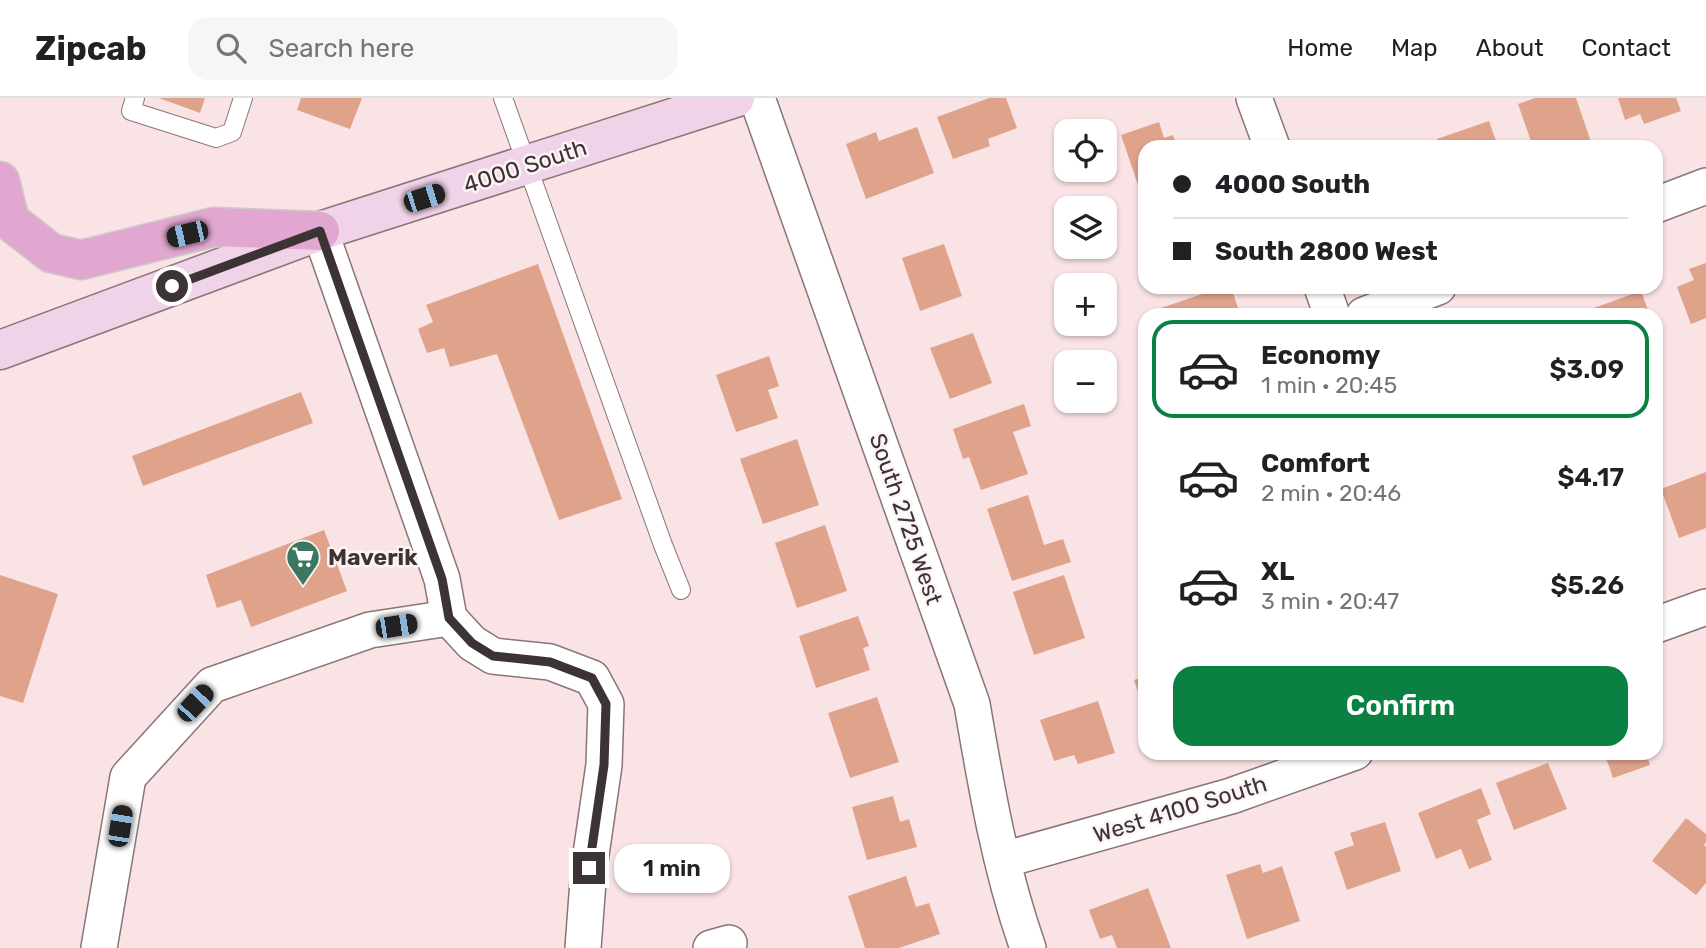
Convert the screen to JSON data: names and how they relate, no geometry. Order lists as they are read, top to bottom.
{
  "streets": {
    "street": ["4000 South", "South 2725 West", "West 4100 South"]
  },
  "crossings": [
    ["South 2725 West", "West 4100 South"]
  ],
  "places": {
    "supermarket": ["Maverik"]
  },
  "page": {
    "header": "Zipcab",
    "search": "Search here",
    "nav": [
      "Home",
      "Map",
      "About",
      "Contact"
    ],
    "map_buttons": ["+", "−"],
    "banner": ["4000 South", "South 2800 West"],
    "list": [
      {
        "name": "Economy",
        "note": "1 min · 20:45",
        "value": "$3.09"
      },
      {
        "name": "Comfort",
        "note": "2 min · 20:46",
        "value": "$4.17"
      },
      {
        "name": "XL",
        "note": "3 min · 20:47",
        "value": "$5.26"
      }
    ],
    "buttons": "Confirm",
    "bubble": "1 min"
  }
}
